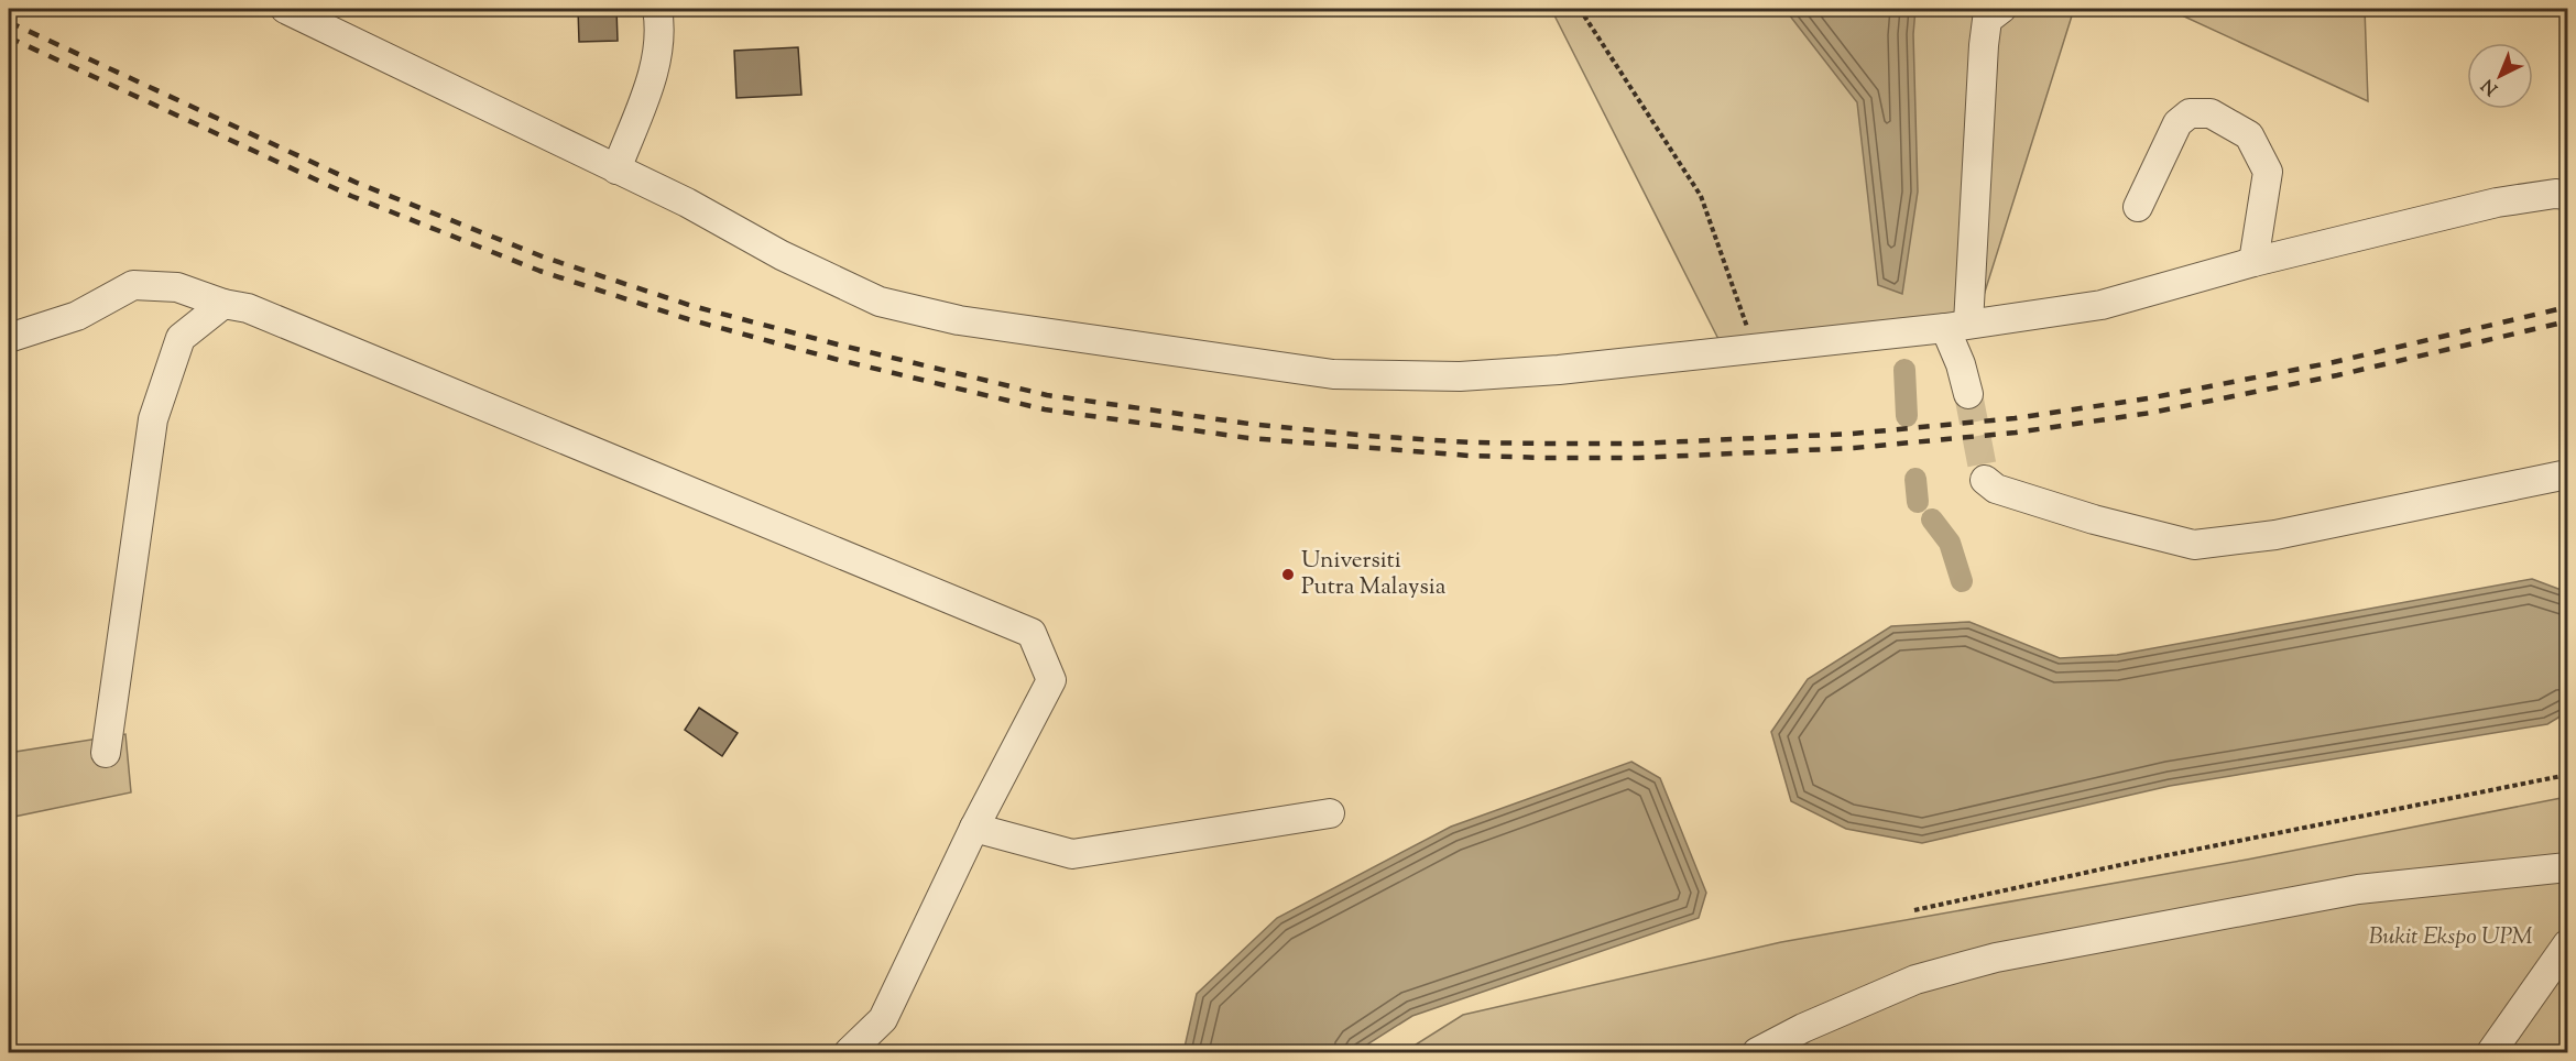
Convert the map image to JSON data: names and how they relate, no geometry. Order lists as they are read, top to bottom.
{
  "parks": ["Bukit Ekspo UPM"],
  "places": ["Universiti Putra Malaysia"],
  "north": "bottom left"
}
